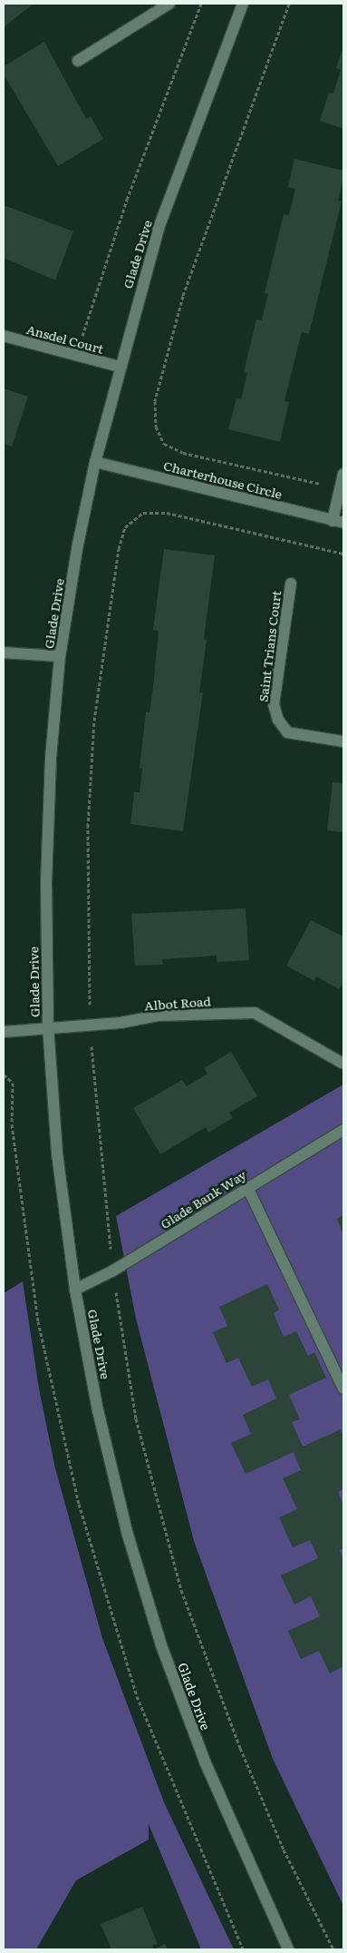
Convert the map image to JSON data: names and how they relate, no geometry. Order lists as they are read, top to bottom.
{
  "streets": {
    "street": [
      "Glade Drive",
      "Ansdel Court",
      "Charterhouse Circle",
      "Saint Trians Court",
      "Albot Road",
      "Glade Bank Way"
    ]
  },
  "crossings": [
    ["Glade Drive", "Ansdel Court"],
    ["Glade Drive", "Charterhouse Circle"],
    ["Glade Drive", "Albot Road"],
    ["Glade Drive", "Glade Bank Way"]
  ]
}
